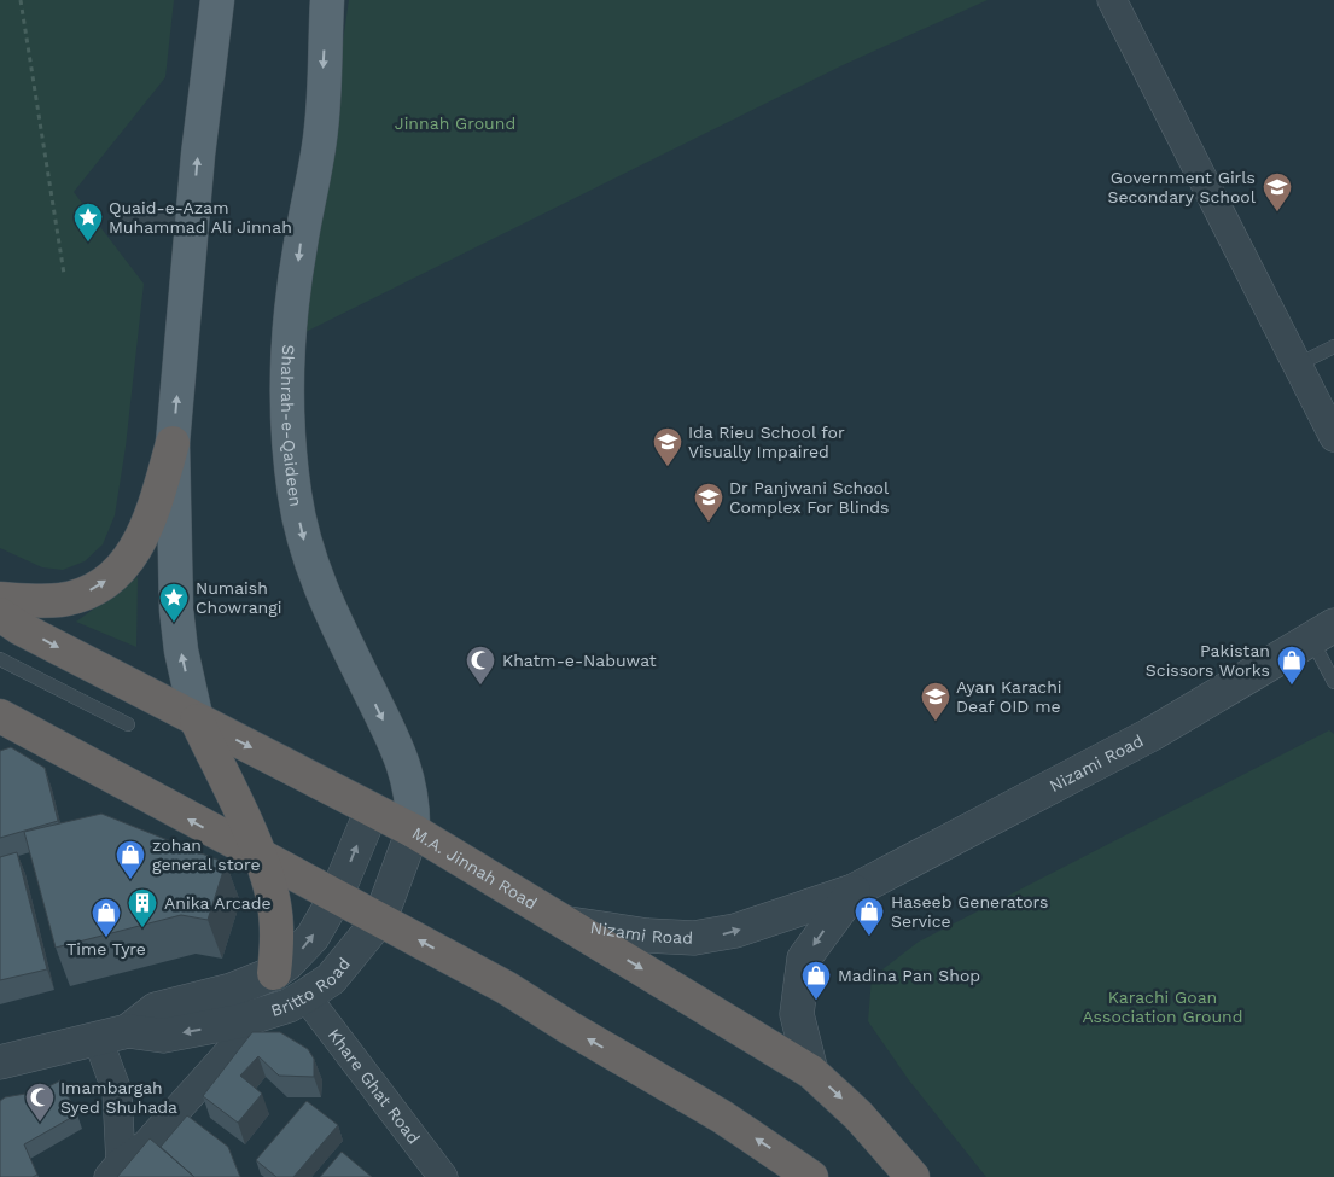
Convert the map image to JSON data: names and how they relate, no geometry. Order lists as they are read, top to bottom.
{
  "streets": {
    "highway": ["M.A. Jinnah Road"],
    "main road": ["Shahrah-e-Qaideen"],
    "street": ["Nizami Road", "Britto Road", "Khare Ghat Road"]
  },
  "crossings": [
    ["Shahrah-e-Qaideen", "M.A. Jinnah Road"],
    ["Shahrah-e-Qaideen", "Britto Road"],
    ["Nizami Road", "M.A. Jinnah Road"],
    ["M.A. Jinnah Road", "Britto Road"],
    ["Britto Road", "Khare Ghat Road"]
  ],
  "parks": ["Jinnah Ground", "Karachi Goan Association Ground"],
  "places": {
    "school or university": [
      "Government Girls Secondary School",
      "Ida Rieu School for Visually Impaired",
      "Dr Panjwani School Complex For Blinds",
      "Ayan Karachi Deaf OID me"
    ],
    "place": ["Quaid-e-Azam Muhammad Ali Jinnah", "Numaish Chowrangi"],
    "mosque": ["Khatm-e-Nabuwat", "Imambargah Syed Shuhada"],
    "shop": [
      "Pakistan Scissors Works",
      "zohan general store",
      "Haseeb Generators Service",
      "Time Tyre",
      "Madina Pan Shop"
    ],
    "building": ["Anika Arcade"]
  }
}
